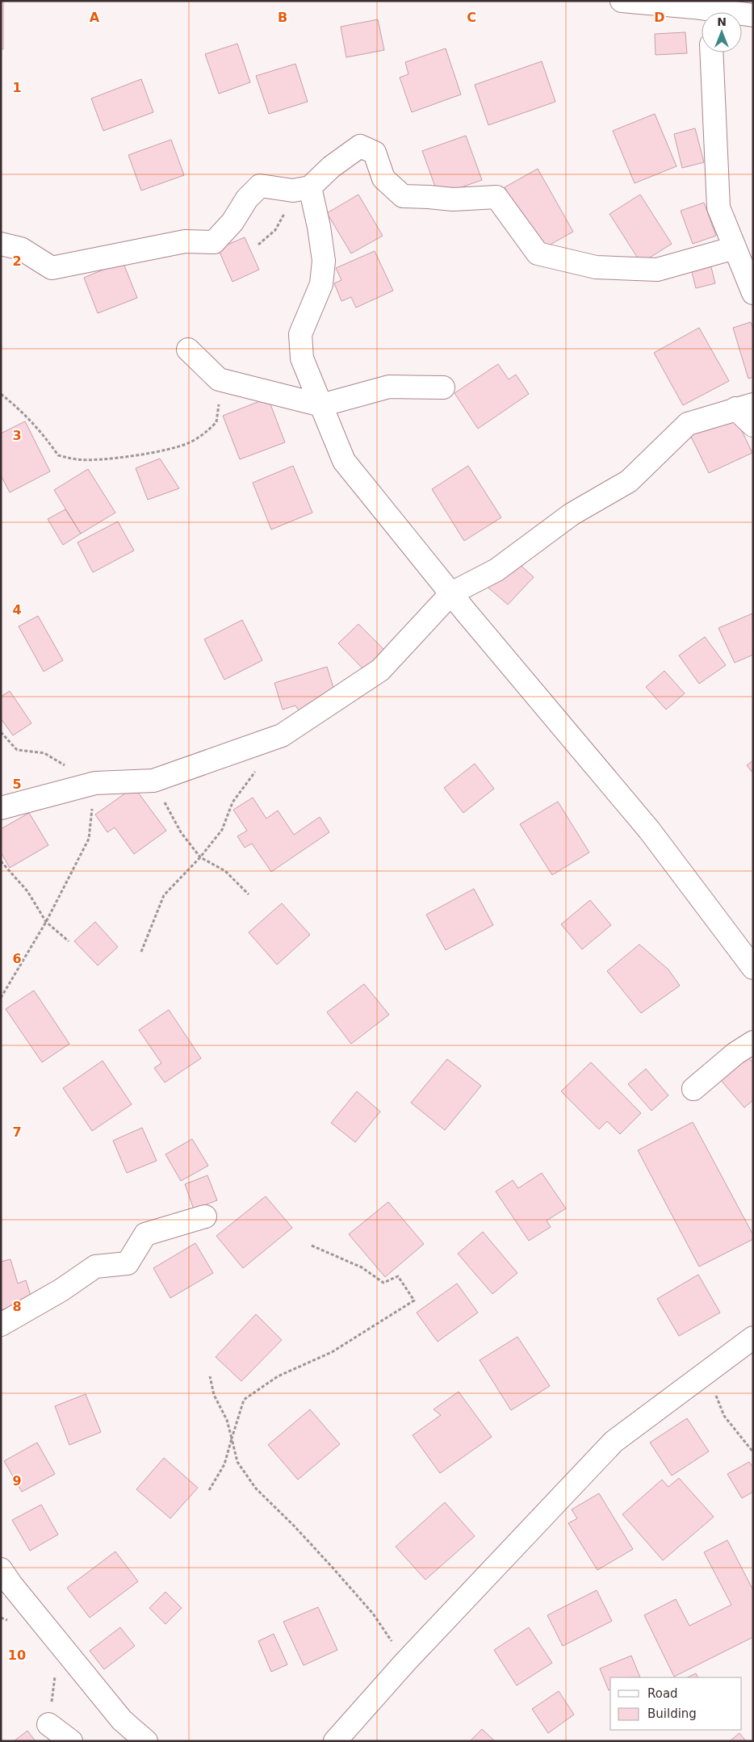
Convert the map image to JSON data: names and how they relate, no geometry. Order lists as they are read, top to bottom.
{
  "legend": ["Road", "Building"],
  "north": "top",
  "grid": {
    "columns": [
      "A",
      "B",
      "C",
      "D"
    ],
    "rows": [
      "1",
      "2",
      "3",
      "4",
      "5",
      "6",
      "7",
      "8",
      "9",
      "10"
    ]
  }
}
